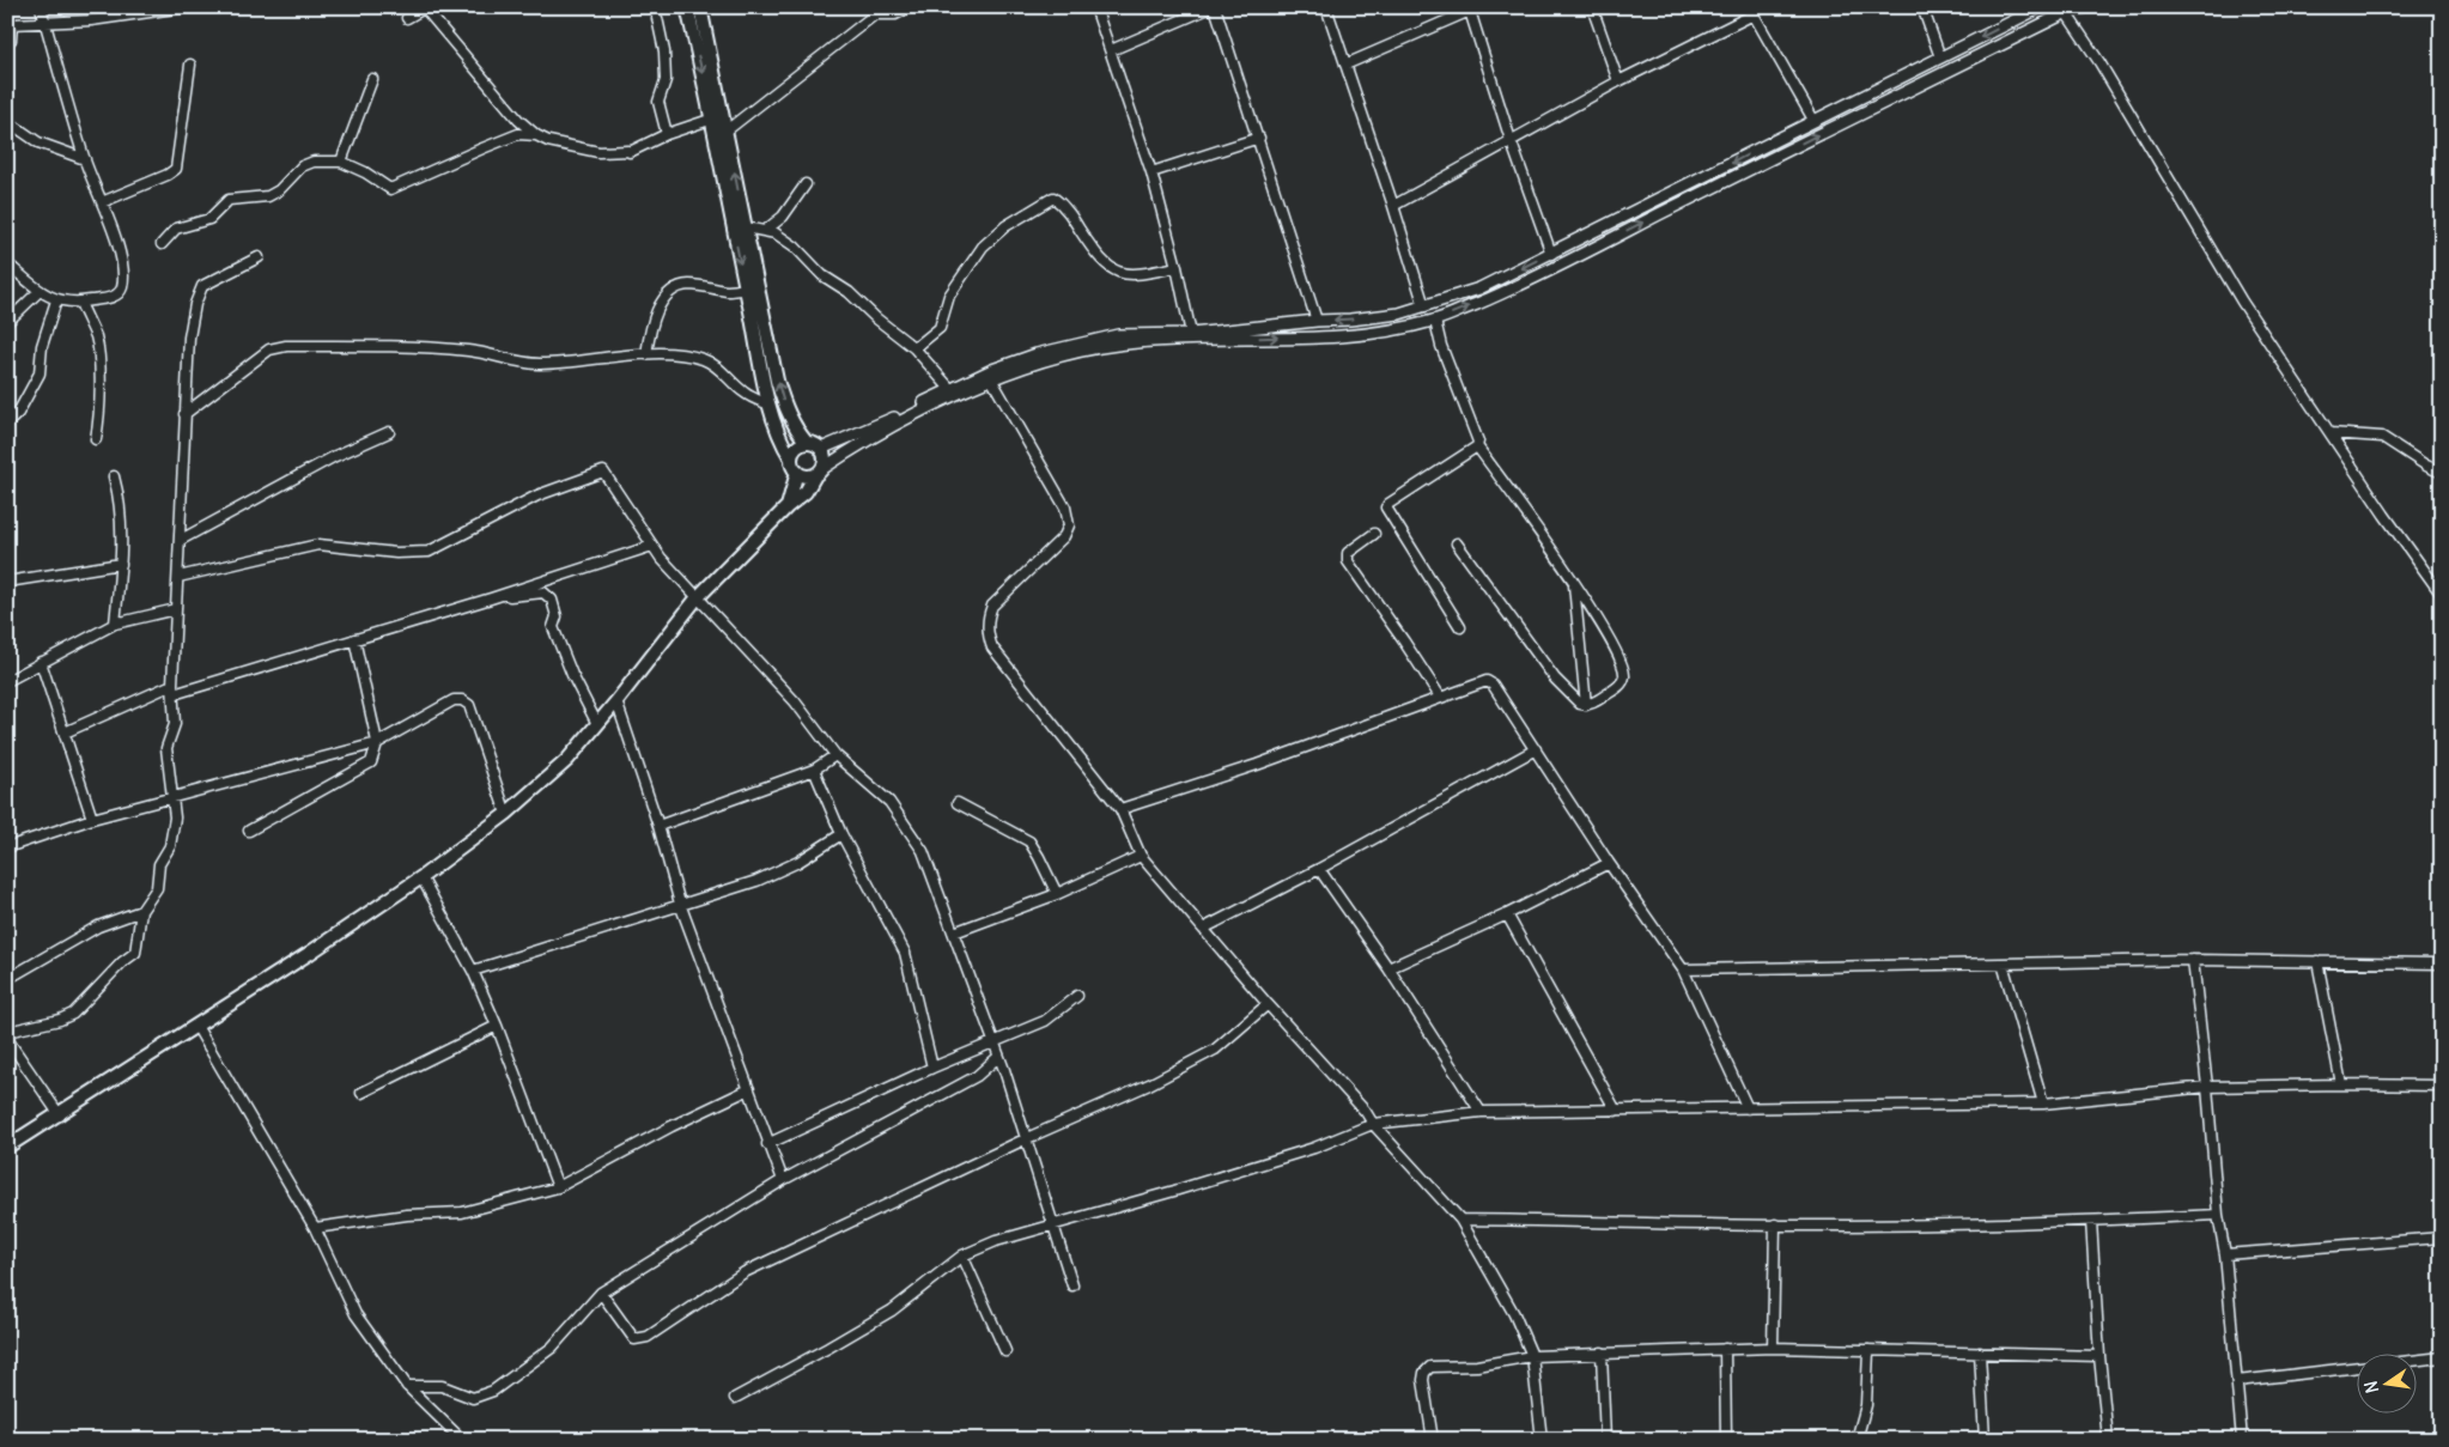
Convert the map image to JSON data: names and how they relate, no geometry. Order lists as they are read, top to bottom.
{
  "north": "left"
}
